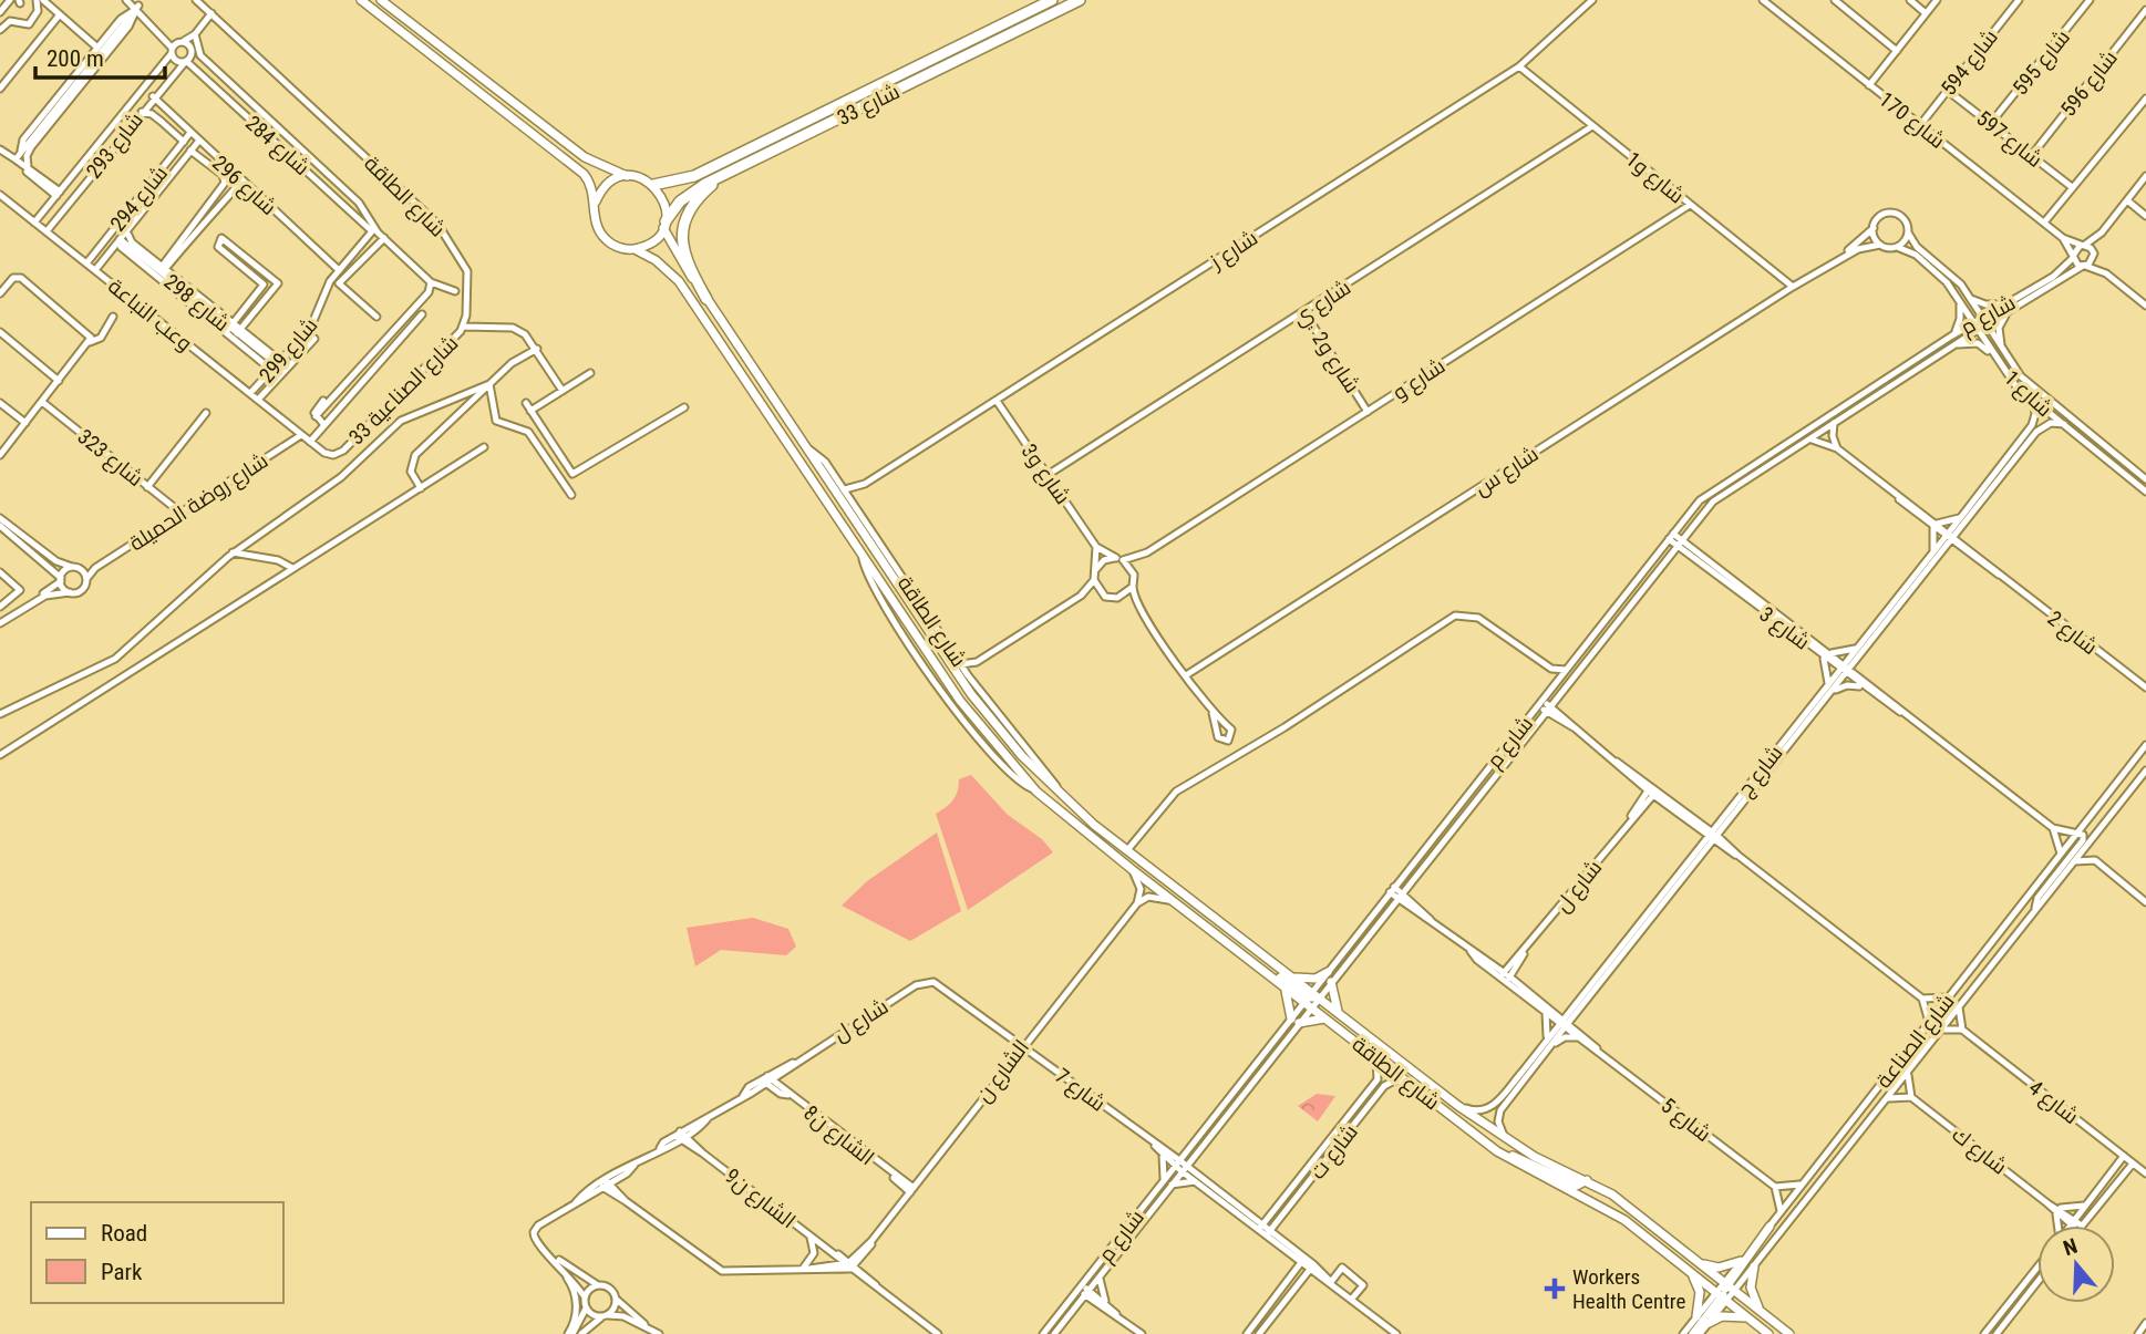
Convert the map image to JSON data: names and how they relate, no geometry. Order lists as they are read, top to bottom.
{
  "streets": {
    "highway": ["شارع 33"],
    "main road": ["شارع الطاقة"],
    "street": [
      "شارع 594",
      "شارع 595",
      "شارع 596",
      "شارع 170",
      "شارع 597",
      "شارع 293",
      "شارع 284",
      "شارع و1",
      "شارع 296",
      "شارع 294",
      "شارع ز",
      "شارع 298",
      "شارع ي",
      "وعب النباعة",
      "شارع م",
      "شارع 299",
      "شارع و2",
      "شارع و",
      "شارع الصناعية 33",
      "شارع 1",
      "شارع 323",
      "شارع س",
      "شارع و3",
      "شارع روضة الحميلة",
      "شارع 3",
      "شارع 2",
      "شارع ج",
      "شارع ل",
      "شارع الصناعة",
      "الشارع ن",
      "شارع 7",
      "شارع 4",
      "شارع 5",
      "الشارع ن8",
      "شارع ك",
      "شارع ت",
      "الشارع ن9"
    ]
  },
  "crossings": [
    ["شارع 594", "شارع 170"],
    ["شارع 594", "شارع 597"],
    ["شارع 595", "شارع 597"],
    ["شارع 596", "شارع 597"],
    ["شارع 33", "شارع الطاقة"],
    ["شارع 170", "شارع م"],
    ["شارع 293", "شارع 284"],
    ["شارع 293", "شارع 296"],
    ["شارع 293", "وعب النباعة"],
    ["شارع 284", "شارع 299"],
    ["شارع و1", "شارع ز"],
    ["شارع و1", "شارع ي"],
    ["شارع و1", "شارع و"],
    ["شارع و1", "شارع س"],
    ["شارع 296", "شارع 294"],
    ["شارع 296", "شارع 299"],
    ["شارع الطاقة", "شارع ز"],
    ["شارع الطاقة", "شارع م"],
    ["شارع الطاقة", "شارع الصناعية 33"],
    ["شارع الطاقة", "شارع ج"],
    ["شارع الطاقة", "شارع الصناعة"],
    ["شارع الطاقة", "شارع ت"],
    ["شارع 294", "شارع 298"],
    ["شارع 294", "وعب النباعة"],
    ["شارع ز", "شارع و3"],
    ["شارع 298", "شارع 299"],
    ["شارع ي", "شارع و2"],
    ["شارع ي", "شارع و3"],
    ["وعب النباعة", "شارع 299"],
    ["وعب النباعة", "شارع الصناعية 33"],
    ["وعب النباعة", "شارع روضة الحميلة"],
    ["شارع م", "شارع 1"],
    ["شارع م", "شارع 3"],
    ["شارع م", "شارع 2"],
    ["شارع م", "شارع ج"],
    ["شارع م", "شارع 7"],
    ["شارع م", "شارع 5"],
    ["شارع و2", "شارع و"],
    ["شارع و", "شارع و3"],
    ["شارع الصناعية 33", "شارع روضة الحميلة"],
    ["شارع 1", "شارع س"],
    ["شارع 1", "شارع ج"],
    ["شارع 323", "شارع روضة الحميلة"],
    ["شارع 3", "شارع 2"],
    ["شارع 3", "شارع ج"],
    ["شارع 3", "شارع الصناعة"],
    ["شارع 2", "شارع ج"],
    ["شارع ج", "شارع 5"],
    ["شارع ل", "شارع 7"],
    ["شارع ل", "شارع 5"],
    ["شارع ل", "الشارع ن8"],
    ["شارع ل", "الشارع ن9"],
    ["الشارع ن", "شارع 7"],
    ["الشارع ن", "الشارع ن8"],
    ["الشارع ن", "الشارع ن9"],
    ["شارع 7", "شارع ت"]
  ],
  "places": {
    "health": ["Workers Health Centre"]
  },
  "legend": ["Road", "Park"],
  "scale_bar": "200 m",
  "north": "top"
}
